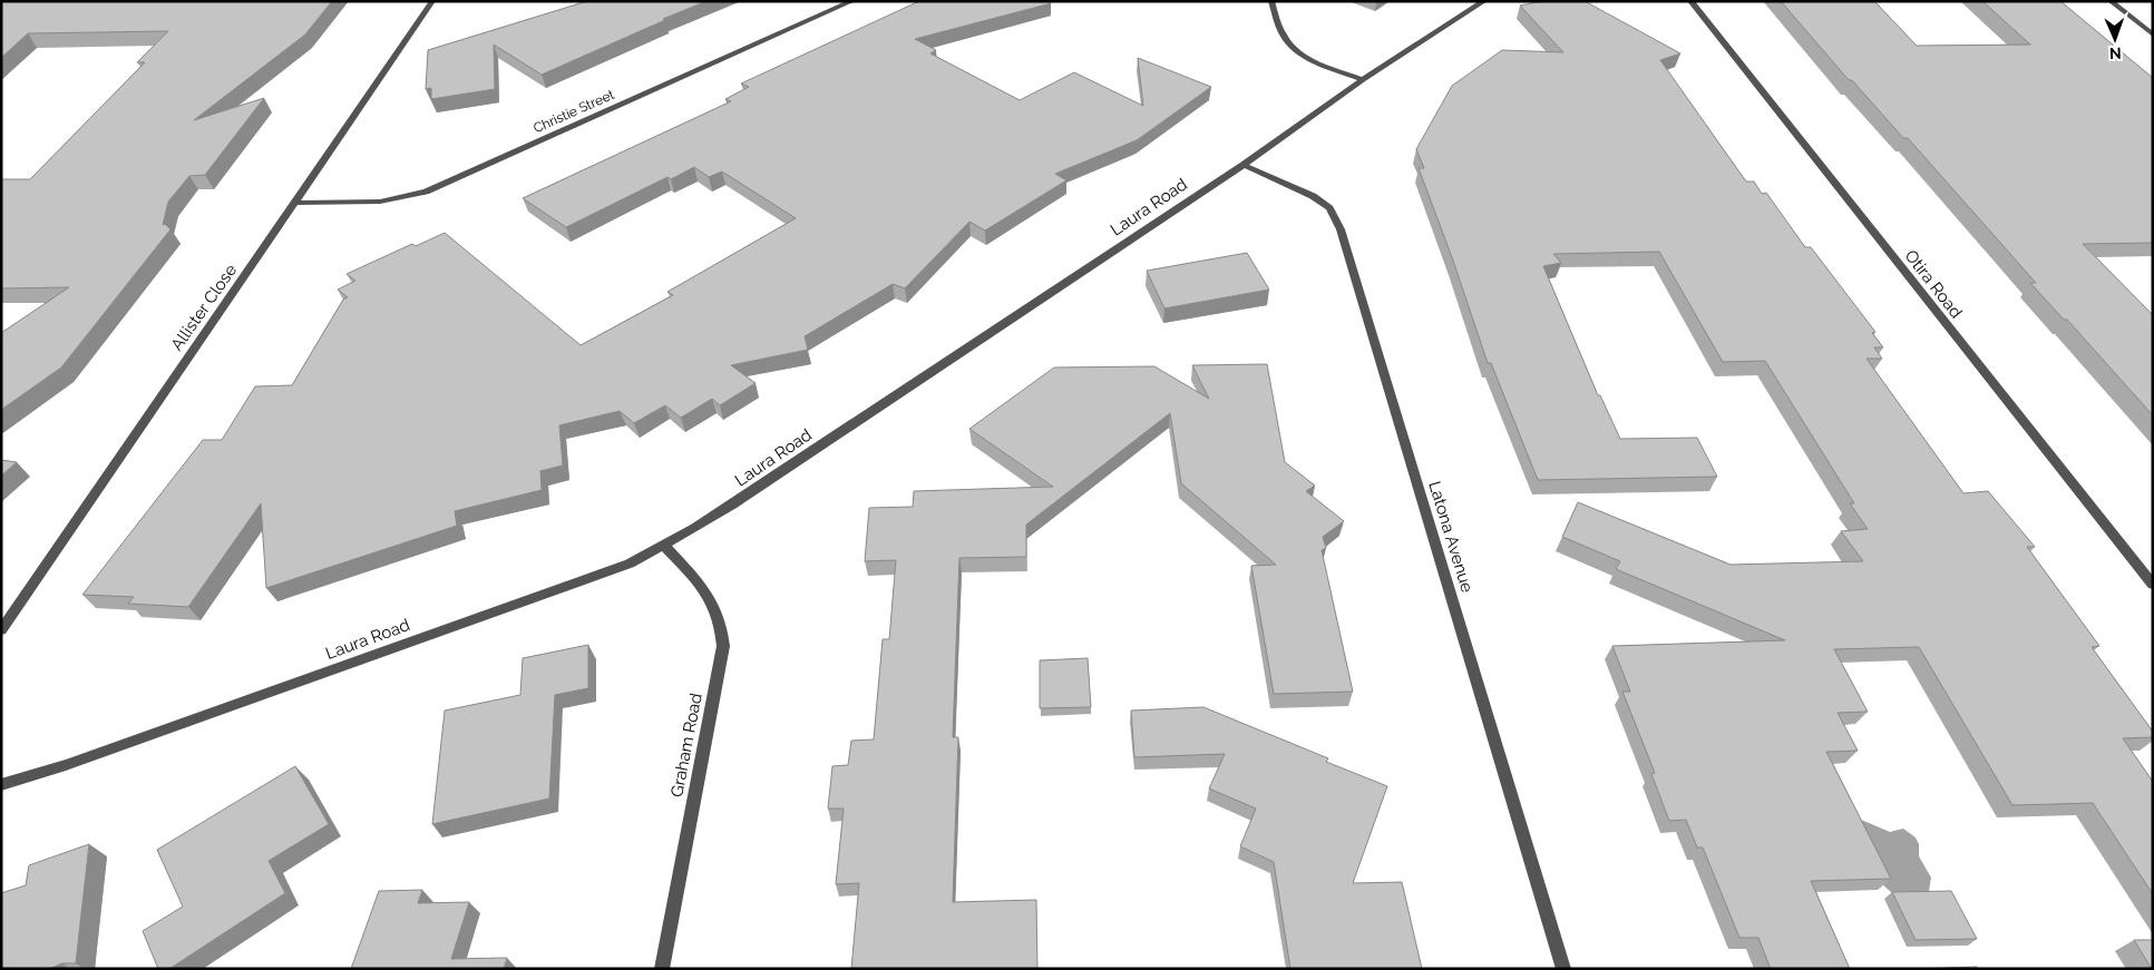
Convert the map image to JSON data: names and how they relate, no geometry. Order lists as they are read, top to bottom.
{
  "streets": {
    "street": [
      "Christie Street",
      "Laura Road",
      "Otira Road",
      "Allister Close",
      "Latona Avenue",
      "Graham Road"
    ]
  },
  "crossings": [
    ["Christie Street", "Allister Close"],
    ["Laura Road", "Latona Avenue"],
    ["Laura Road", "Graham Road"]
  ],
  "north": "bottom"
}
